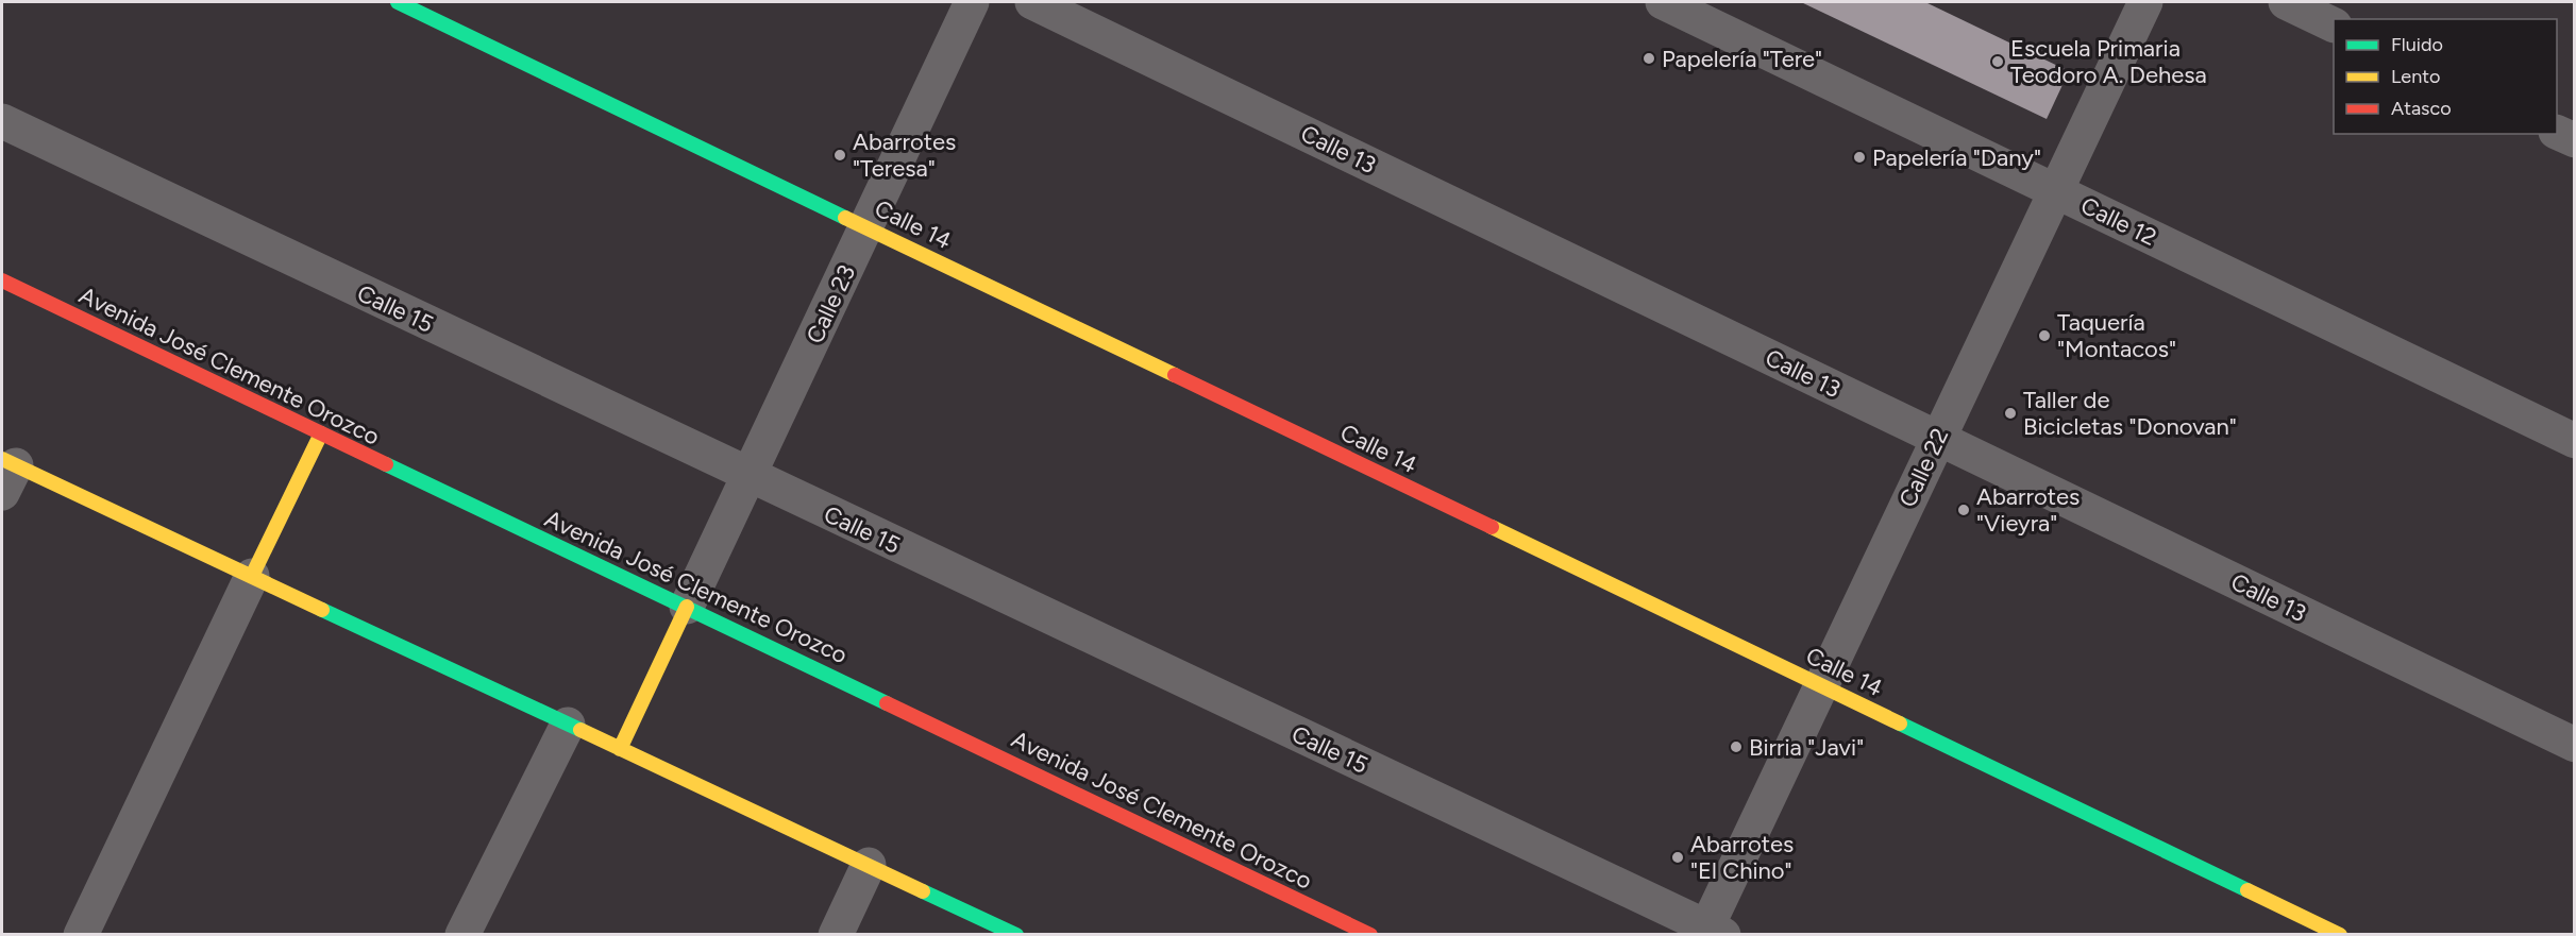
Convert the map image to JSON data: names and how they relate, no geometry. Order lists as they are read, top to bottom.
{
  "streets": {
    "street": [
      "Calle 13",
      "Calle 12",
      "Calle 14",
      "Calle 23",
      "Calle 15",
      "Avenida José Clemente Orozco",
      "Calle 22"
    ]
  },
  "crossings": [
    ["Calle 13", "Calle 22"],
    ["Calle 12", "Calle 22"],
    ["Calle 14", "Calle 23"],
    ["Calle 14", "Calle 22"],
    ["Calle 23", "Calle 15"],
    ["Calle 23", "Avenida José Clemente Orozco"],
    ["Calle 15", "Calle 22"]
  ],
  "places": [
    "Papelería \"Tere\"",
    "Escuela Primaria Teodoro A. Dehesa",
    "Abarrotes \"Teresa\"",
    "Papelería \"Dany\"",
    "Taquería \"Montacos\"",
    "Taller de Bicicletas \"Donovan\"",
    "Abarrotes \"Vieyra\"",
    "Birria \"Javi\"",
    "Abarrotes \"El Chino\""
  ],
  "legend": ["Fluido", "Lento", "Atasco"]
}
